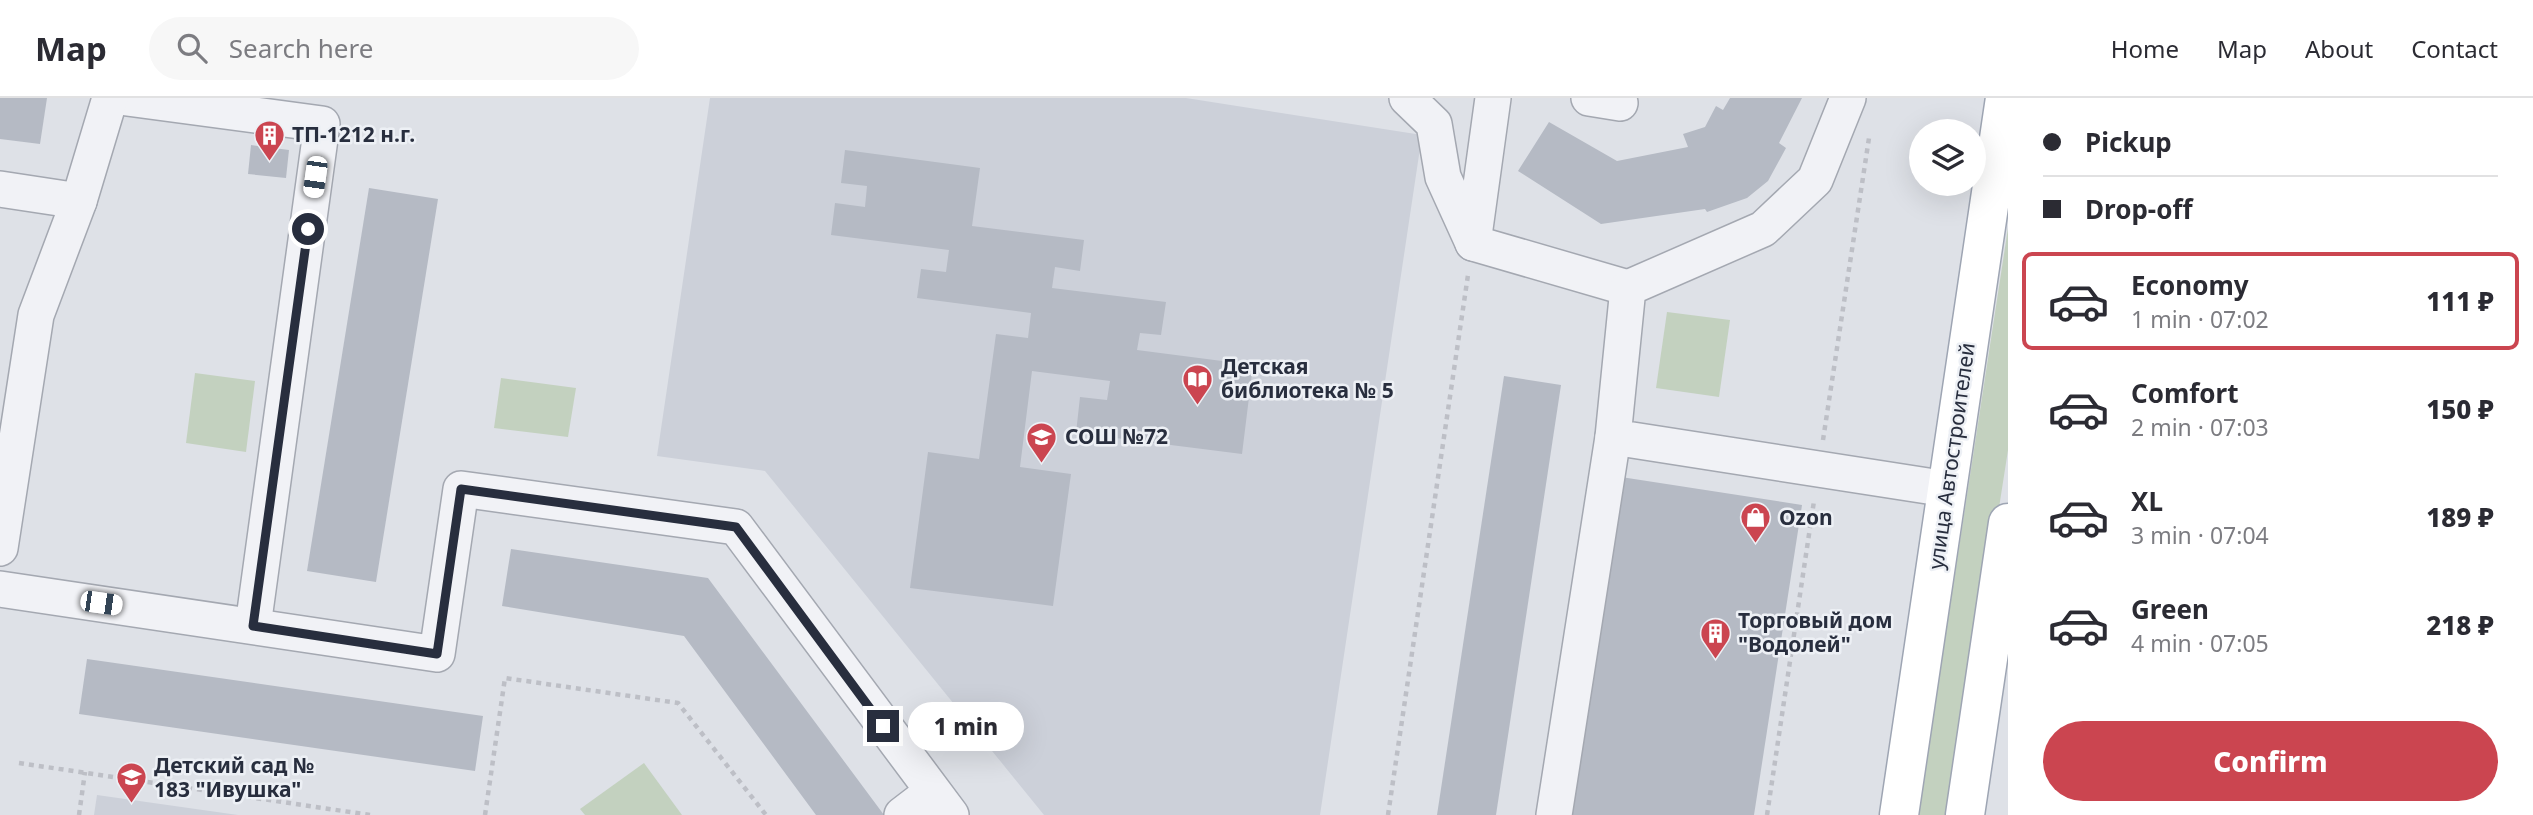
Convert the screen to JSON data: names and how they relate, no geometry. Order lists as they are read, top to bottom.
{
  "streets": {
    "main road": ["улица Автостроителей"]
  },
  "places": {
    "building": ["ТП-1212 н.г.", "Торговый дом \"Водолей\""],
    "library": ["Детская библиотека № 5"],
    "school or university": ["СОШ №72", "Детский сад № 183 \"Ивушка\""],
    "shop": ["Ozon"]
  },
  "page": {
    "header": "Map",
    "search": "Search here",
    "nav": [
      "Home",
      "Map",
      "About",
      "Contact"
    ],
    "banner": ["Pickup", "Drop-off"],
    "list": [
      {
        "name": "Economy",
        "note": "1 min · 07:02",
        "value": "111 ₽"
      },
      {
        "name": "Comfort",
        "note": "2 min · 07:03",
        "value": "150 ₽"
      },
      {
        "name": "XL",
        "note": "3 min · 07:04",
        "value": "189 ₽"
      },
      {
        "name": "Green",
        "note": "4 min · 07:05",
        "value": "218 ₽"
      }
    ],
    "bubble": "1 min",
    "buttons": "Confirm"
  }
}
